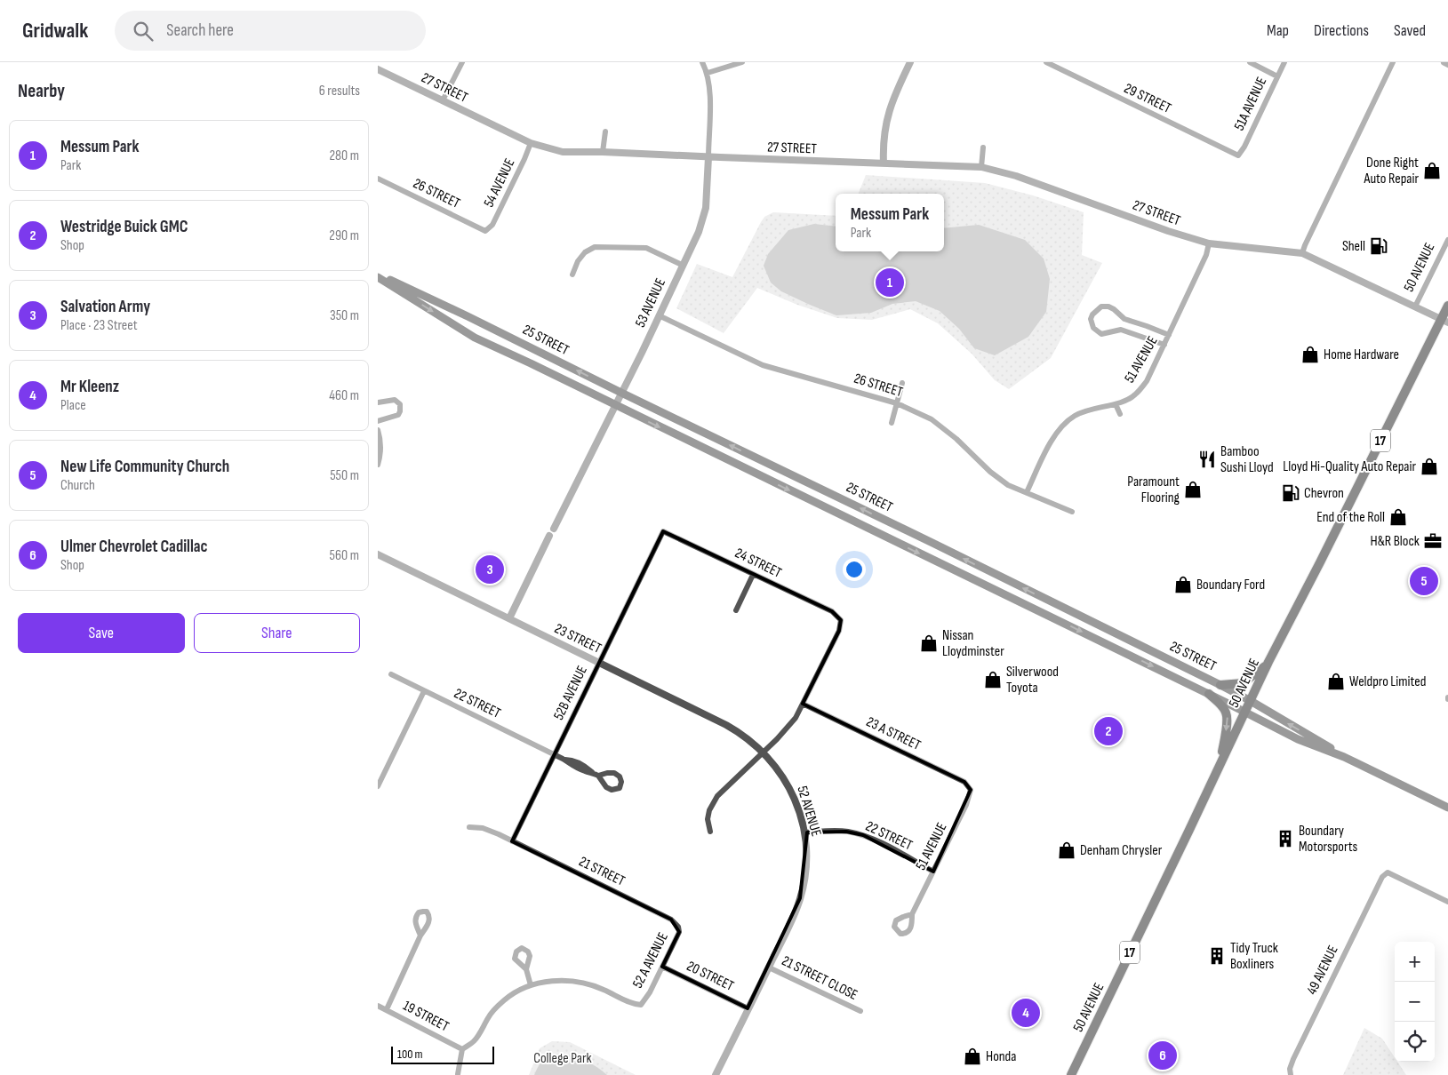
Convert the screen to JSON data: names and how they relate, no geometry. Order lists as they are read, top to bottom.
{
  "streets": {
    "main road": ["50 AVENUE", "25 STREET", "17"],
    "street": [
      "27 STREET",
      "29 STREET",
      "51A AVENUE",
      "54 AVENUE",
      "26 STREET",
      "53 AVENUE",
      "51 AVENUE",
      "24 STREET",
      "23 STREET",
      "52B AVENUE",
      "22 STREET",
      "23 A STREET",
      "52 AVENUE",
      "21 STREET",
      "52 A AVENUE",
      "49 AVENUE",
      "20 STREET",
      "21 STREET CLOSE",
      "19 STREET"
    ]
  },
  "crossings": [
    ["27 STREET", "54 AVENUE"],
    ["27 STREET", "53 AVENUE"],
    ["27 STREET", "51 AVENUE"],
    ["29 STREET", "51A AVENUE"],
    ["54 AVENUE", "26 STREET"],
    ["26 STREET", "53 AVENUE"],
    ["26 STREET", "51 AVENUE"],
    ["50 AVENUE", "25 STREET"],
    ["53 AVENUE", "25 STREET"],
    ["51 AVENUE", "22 STREET"],
    ["51 AVENUE", "23 A STREET"],
    ["24 STREET", "52B AVENUE"],
    ["24 STREET", "23 A STREET"],
    ["23 STREET", "52B AVENUE"],
    ["23 STREET", "52 AVENUE"],
    ["52B AVENUE", "22 STREET"],
    ["52B AVENUE", "21 STREET"],
    ["22 STREET", "52 AVENUE"],
    ["52 AVENUE", "20 STREET"],
    ["52 AVENUE", "21 STREET CLOSE"],
    ["21 STREET", "52 A AVENUE"],
    ["52 A AVENUE", "20 STREET"]
  ],
  "parks": ["College Park"],
  "places": {
    "shop": [
      "Done Right Auto Repair",
      "Home Hardware",
      "Lloyd Hi-Quality Auto Repair",
      "Paramount Flooring",
      "End of the Roll",
      "Boundary Ford",
      "Nissan Lloydminster",
      "Silverwood Toyota",
      "Weldpro Limited",
      "Denham Chrysler",
      "Honda"
    ],
    "fuel station": ["Shell", "Chevron"],
    "restaurant": ["Bamboo Sushi Lloyd"],
    "office": ["H&R Block"],
    "building": ["Boundary Motorsports", "Tidy Truck Boxliners"]
  },
  "scale_bar": "100 m",
  "page": {
    "header": "Gridwalk",
    "search": "Search here",
    "nav": ["Map", "Directions", "Saved"],
    "heading": ["Nearby", "6 results"],
    "list": [
      {
        "mark": "1",
        "name": "Messum Park",
        "note": "Park",
        "value": "280 m"
      },
      {
        "mark": "2",
        "name": "Westridge Buick GMC",
        "note": "Shop",
        "value": "290 m"
      },
      {
        "mark": "3",
        "name": "Salvation Army",
        "note": "Place · 23 Street",
        "value": "350 m"
      },
      {
        "mark": "4",
        "name": "Mr Kleenz",
        "note": "Place",
        "value": "460 m"
      },
      {
        "mark": "5",
        "name": "New Life Community Church",
        "note": "Church",
        "value": "550 m"
      },
      {
        "mark": "6",
        "name": "Ulmer Chevrolet Cadillac",
        "note": "Shop",
        "value": "560 m"
      }
    ],
    "popup": ["Messum Park", "Park"],
    "pins": [
      "1",
      "3",
      "5",
      "2",
      "4",
      "6"
    ],
    "buttons": ["Save", "Share"],
    "map_buttons": ["+", "−"],
    "scale": "100 m"
  }
}
